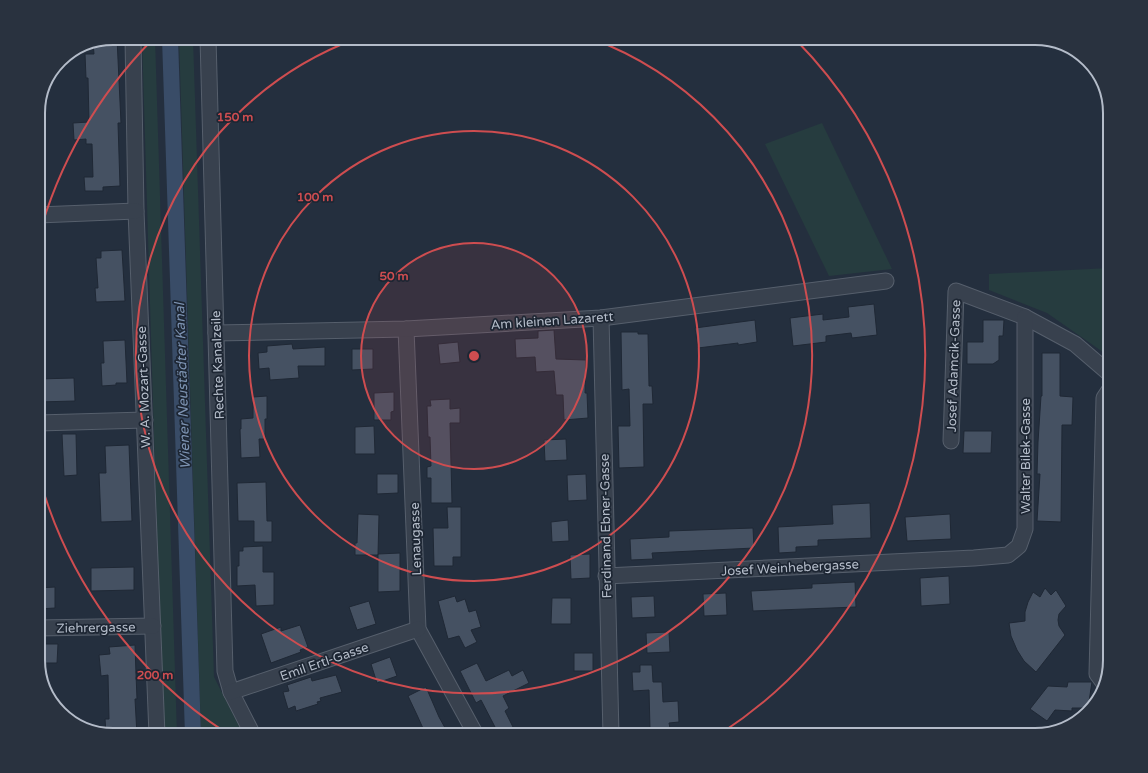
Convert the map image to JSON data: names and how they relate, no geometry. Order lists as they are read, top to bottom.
{
  "streets": {
    "street": [
      "Am kleinen Lazarett",
      "Rechte Kanalzeile",
      "Josef Adamcik-Gasse",
      "W. A. Mozart-Gasse",
      "Walter Bilek-Gasse",
      "Ferdinand Ebner-Gasse",
      "Lenaugasse",
      "Josef Weinhebergasse",
      "Ziehrergasse",
      "Emil Ertl-Gasse"
    ]
  },
  "crossings": [
    ["Am kleinen Lazarett", "Rechte Kanalzeile"],
    ["Am kleinen Lazarett", "Ferdinand Ebner-Gasse"],
    ["Am kleinen Lazarett", "Lenaugasse"],
    ["Rechte Kanalzeile", "Emil Ertl-Gasse"],
    ["Josef Adamcik-Gasse", "Walter Bilek-Gasse"],
    ["W. A. Mozart-Gasse", "Ziehrergasse"],
    ["Walter Bilek-Gasse", "Josef Weinhebergasse"],
    ["Ferdinand Ebner-Gasse", "Josef Weinhebergasse"],
    ["Lenaugasse", "Emil Ertl-Gasse"]
  ],
  "water": ["Wiener Neustädter Kanal"],
  "rings": [
    "150 m",
    "100 m",
    "50 m",
    "200 m"
  ]
}
